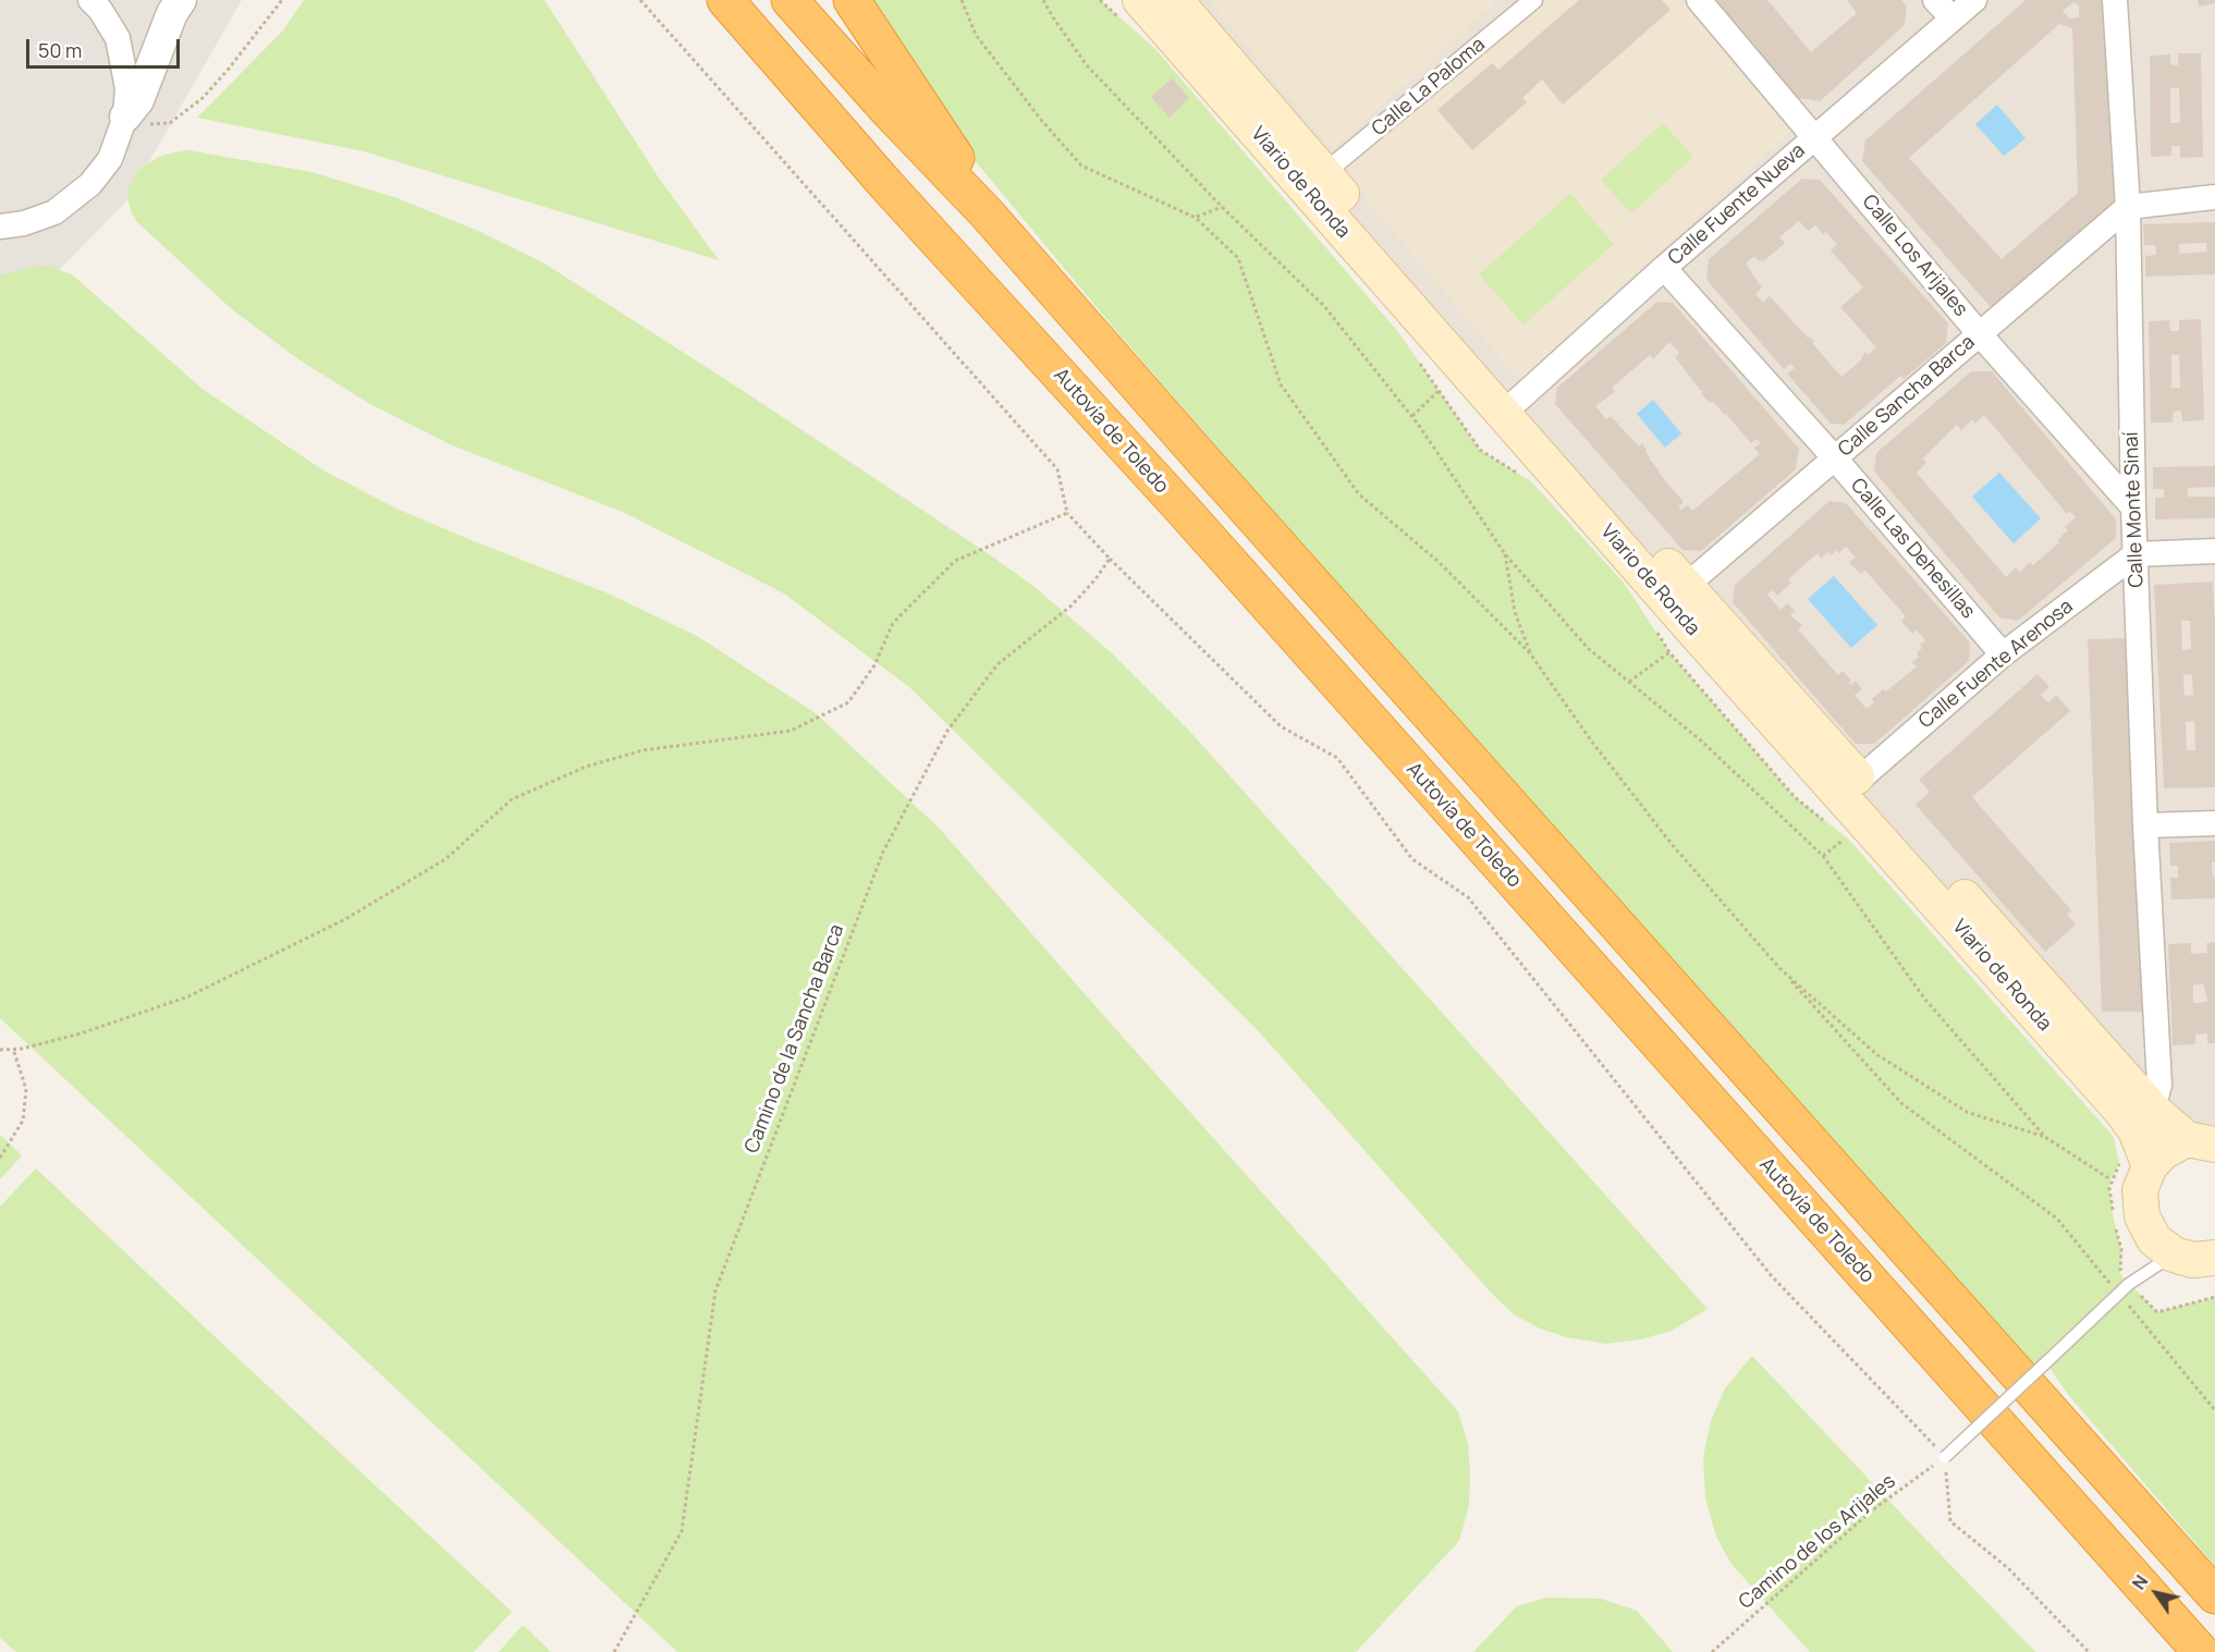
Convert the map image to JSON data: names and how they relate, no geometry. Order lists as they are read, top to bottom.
{
  "streets": {
    "highway": ["Autovía de Toledo"],
    "main road": ["Viario de Ronda"],
    "street": [
      "Calle La Paloma",
      "Calle Fuente Nueva",
      "Calle Los Arijales",
      "Calle Sancha Barca",
      "Calle Monte Sinaí",
      "Calle Las Dehesillas",
      "Calle Fuente Arenosa"
    ],
    "path": ["Camino de la Sancha Barca", "Camino de los Arijales"]
  },
  "crossings": [
    ["Calle La Paloma", "Viario de Ronda"],
    ["Viario de Ronda", "Calle Fuente Nueva"],
    ["Viario de Ronda", "Calle Sancha Barca"],
    ["Viario de Ronda", "Calle Monte Sinaí"],
    ["Viario de Ronda", "Calle Fuente Arenosa"],
    ["Calle Fuente Nueva", "Calle Los Arijales"],
    ["Calle Fuente Nueva", "Calle Las Dehesillas"],
    ["Calle Los Arijales", "Calle Sancha Barca"],
    ["Calle Los Arijales", "Calle Monte Sinaí"],
    ["Calle Sancha Barca", "Calle Monte Sinaí"],
    ["Calle Sancha Barca", "Calle Las Dehesillas"],
    ["Calle Monte Sinaí", "Calle Fuente Arenosa"],
    ["Calle Las Dehesillas", "Calle Fuente Arenosa"]
  ],
  "scale_bar": "50 m",
  "north": "top left"
}
